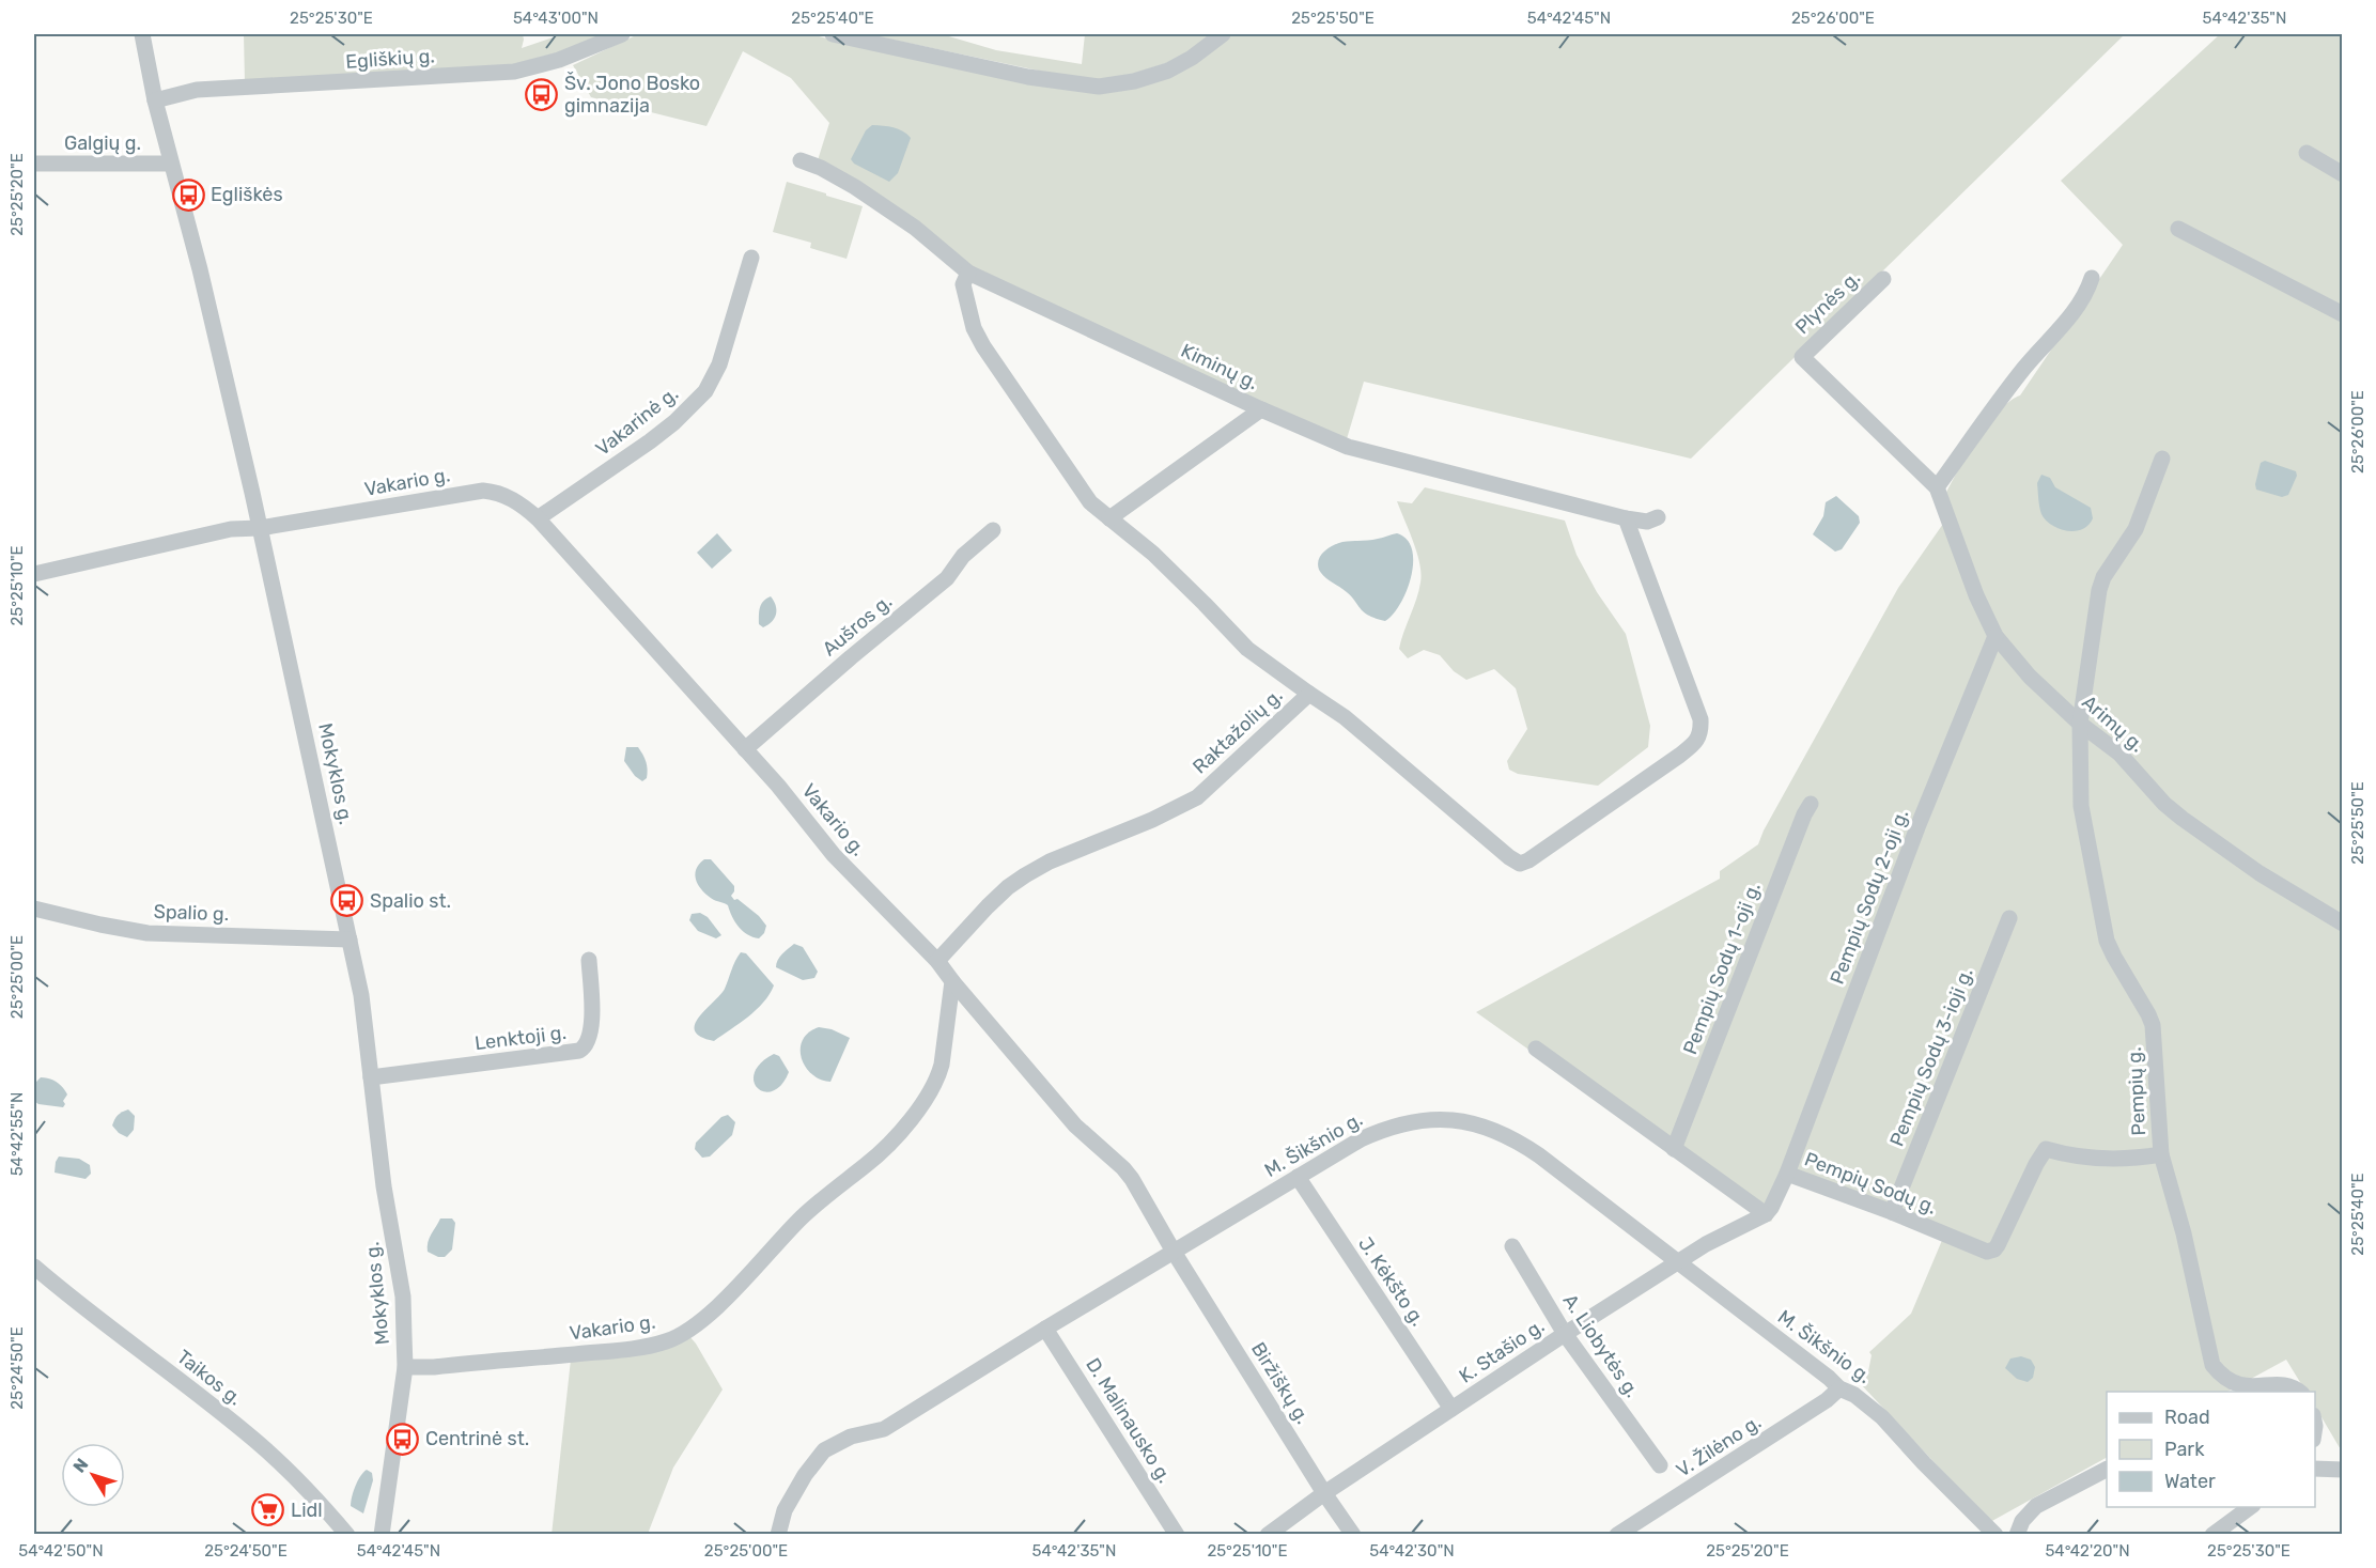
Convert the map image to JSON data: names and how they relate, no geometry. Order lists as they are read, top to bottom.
{
  "streets": {
    "street": [
      "Egliškių g.",
      "Galgių g.",
      "Plynės g.",
      "Kiminų g.",
      "Vakarinė g.",
      "Vakario g.",
      "Aušros g.",
      "Arimų g.",
      "Raktažolių g.",
      "Mokyklos g.",
      "Pempių Sodų 2-oji g.",
      "Spalio g.",
      "Pempių Sodų 1-oji g.",
      "Lenktoji g.",
      "Pempių Sodų 3-ioji g.",
      "Pempių g.",
      "M. Šikšnio g.",
      "Pempių Sodų g.",
      "J. Kėkšto g.",
      "A. Liobytės g.",
      "K. Stašio g.",
      "Taikos g.",
      "Biržiškų g.",
      "D. Malinausko g.",
      "V. Žilėno g."
    ]
  },
  "crossings": [
    ["Egliškių g.", "Mokyklos g."],
    ["Galgių g.", "Mokyklos g."],
    ["Plynės g.", "Arimų g."],
    ["Kiminų g.", "Raktažolių g."],
    ["Vakarinė g.", "Vakario g."],
    ["Vakario g.", "Aušros g."],
    ["Vakario g.", "Raktažolių g."],
    ["Vakario g.", "Mokyklos g."],
    ["Vakario g.", "Biržiškų g."],
    ["Arimų g.", "Pempių Sodų 2-oji g."],
    ["Arimų g.", "Pempių g."],
    ["Mokyklos g.", "Spalio g."],
    ["Mokyklos g.", "Lenktoji g."],
    ["Pempių Sodų 2-oji g.", "Pempių Sodų g."],
    ["Pempių Sodų 3-ioji g.", "Pempių Sodų g."],
    ["Pempių g.", "Pempių Sodų g."],
    ["M. Šikšnio g.", "J. Kėkšto g."],
    ["M. Šikšnio g.", "K. Stašio g."],
    ["M. Šikšnio g.", "Biržiškų g."],
    ["M. Šikšnio g.", "D. Malinausko g."],
    ["M. Šikšnio g.", "V. Žilėno g."],
    ["Pempių Sodų g.", "K. Stašio g."],
    ["J. Kėkšto g.", "K. Stašio g."],
    ["A. Liobytės g.", "K. Stašio g."],
    ["K. Stašio g.", "Biržiškų g."]
  ],
  "places": {
    "bus stop": [
      "Šv. Jono Bosko gimnazija",
      "Egliškės",
      "Spalio st.",
      "Centrinė st."
    ],
    "supermarket": ["Lidl"]
  },
  "legend": ["Road", "Park", "Water"],
  "north": "top left",
  "coordinates": [
    "25°25'30\"E",
    "54°43'00\"N",
    "25°25'40\"E",
    "25°25'50\"E",
    "54°42'45\"N",
    "25°26'00\"E",
    "54°42'35\"N",
    "25°25'20\"E",
    "25°25'10\"E",
    "25°25'00\"E",
    "54°42'55\"N",
    "25°24'50\"E",
    "54°42'50\"N",
    "54°42'30\"N",
    "54°42'20\"N"
  ]
}
